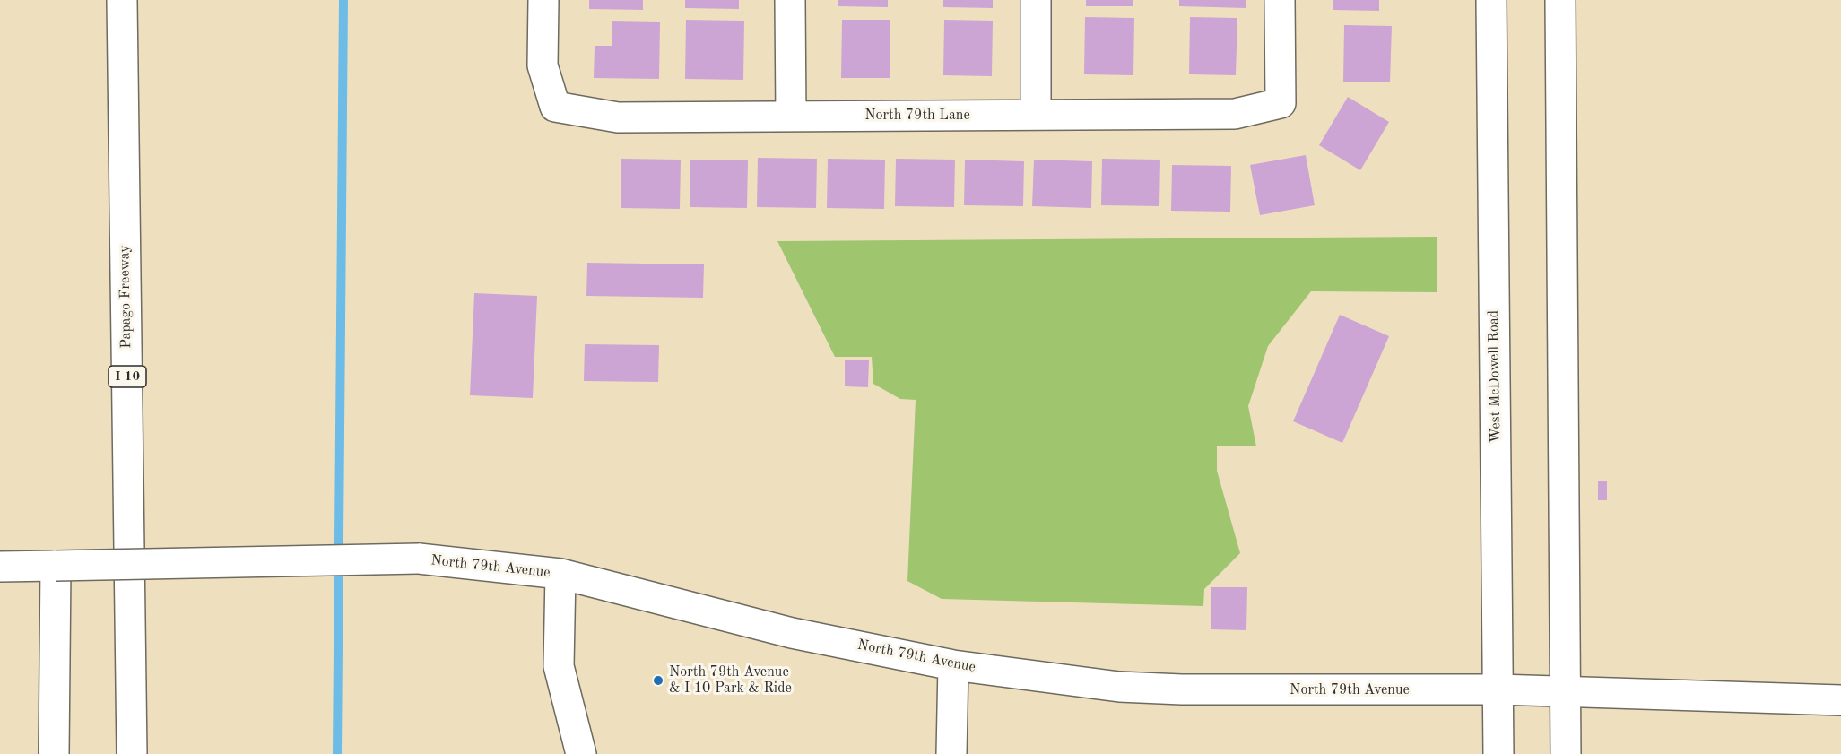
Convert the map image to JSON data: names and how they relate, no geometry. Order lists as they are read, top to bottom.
{
  "streets": {
    "main road": [
      "North 79th Lane",
      "Papago Freeway",
      "I 10",
      "West McDowell Road",
      "North 79th Avenue"
    ]
  },
  "crossings": [
    ["West McDowell Road", "North 79th Avenue"]
  ],
  "places": ["North 79th Avenue & I 10 Park & Ride"]
}
